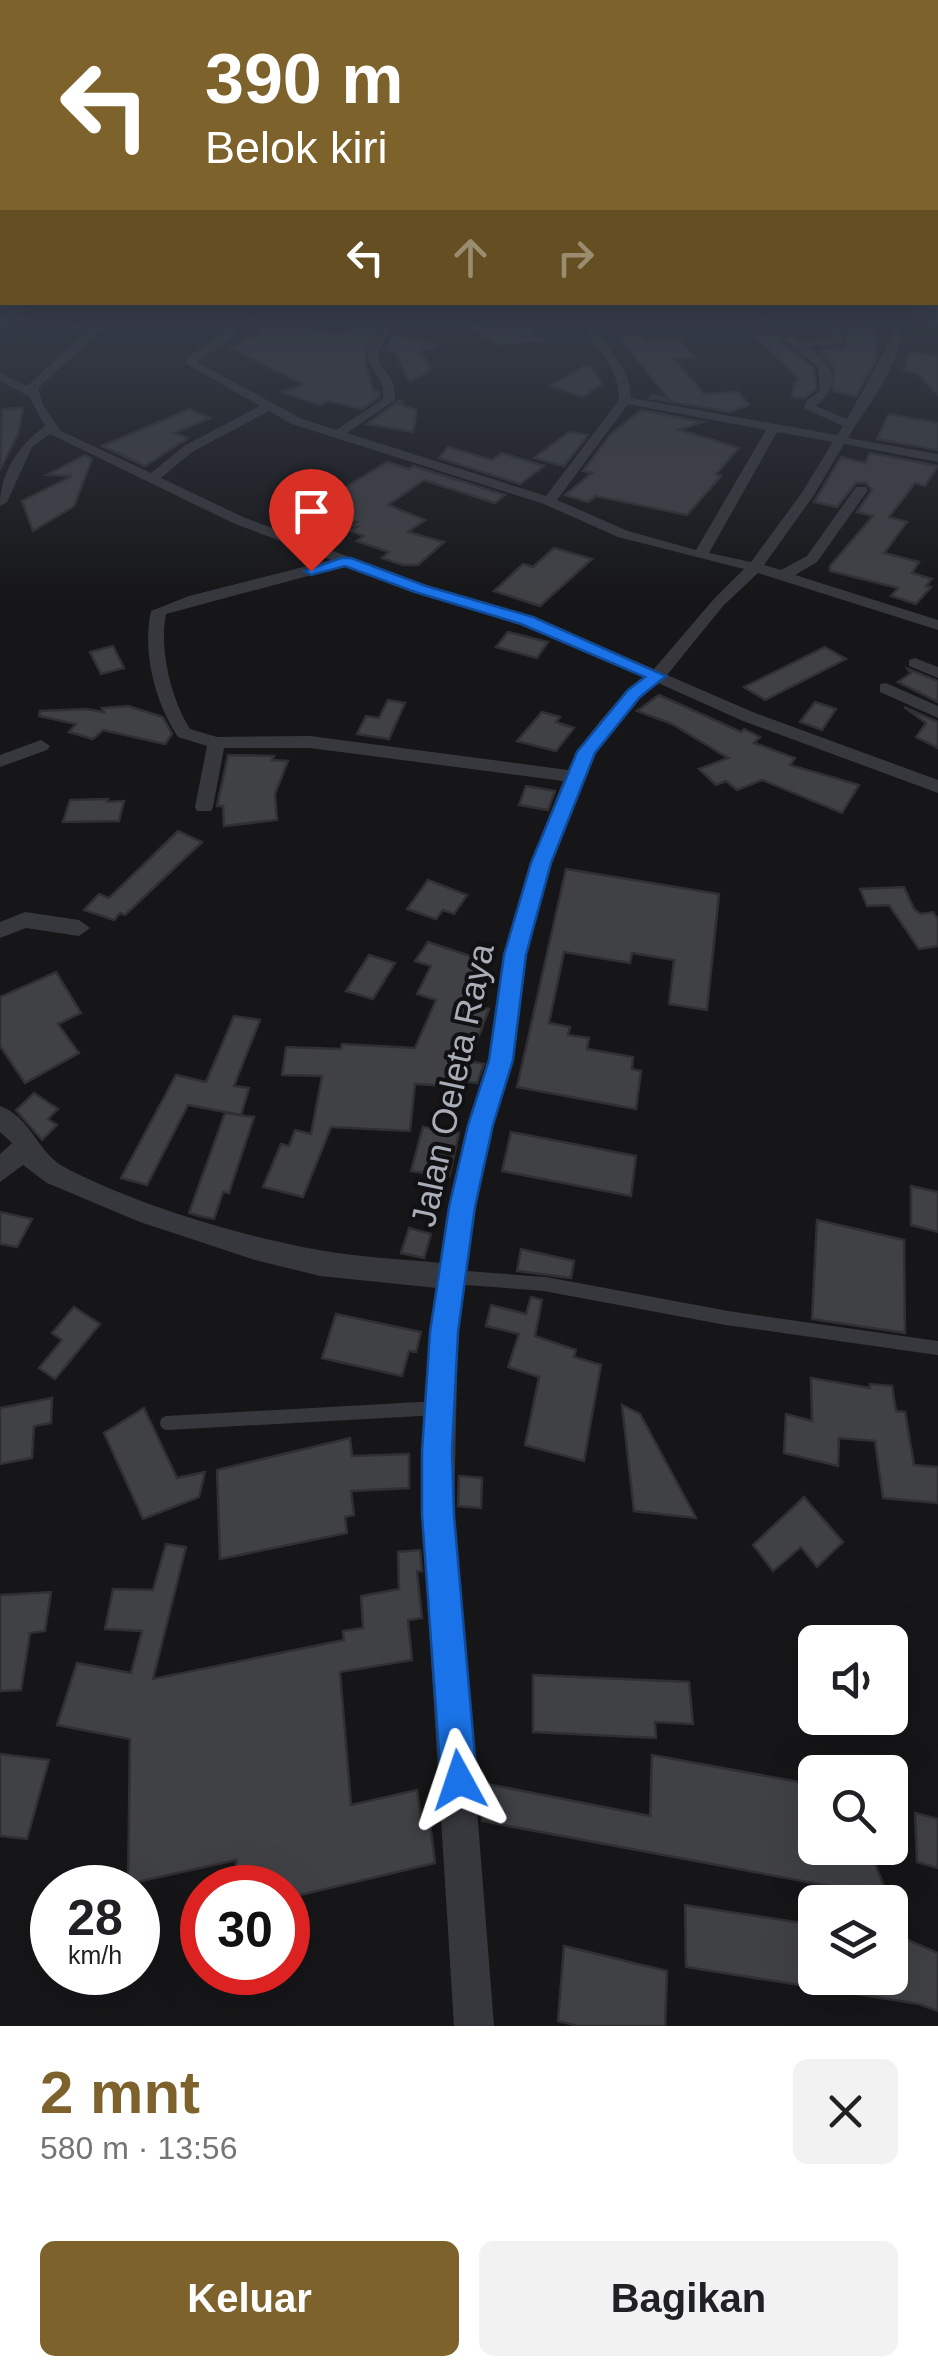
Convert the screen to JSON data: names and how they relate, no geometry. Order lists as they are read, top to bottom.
{
  "streets": {
    "street": ["Jalan Oeleta Raya"]
  },
  "page": {
    "turn": ["390 m", "Belok kiri"],
    "speed": "28 km/h",
    "limit": "30",
    "heading": ["2 mnt", "580 m · 13:56"],
    "buttons": ["Keluar", "Bagikan"]
  }
}
